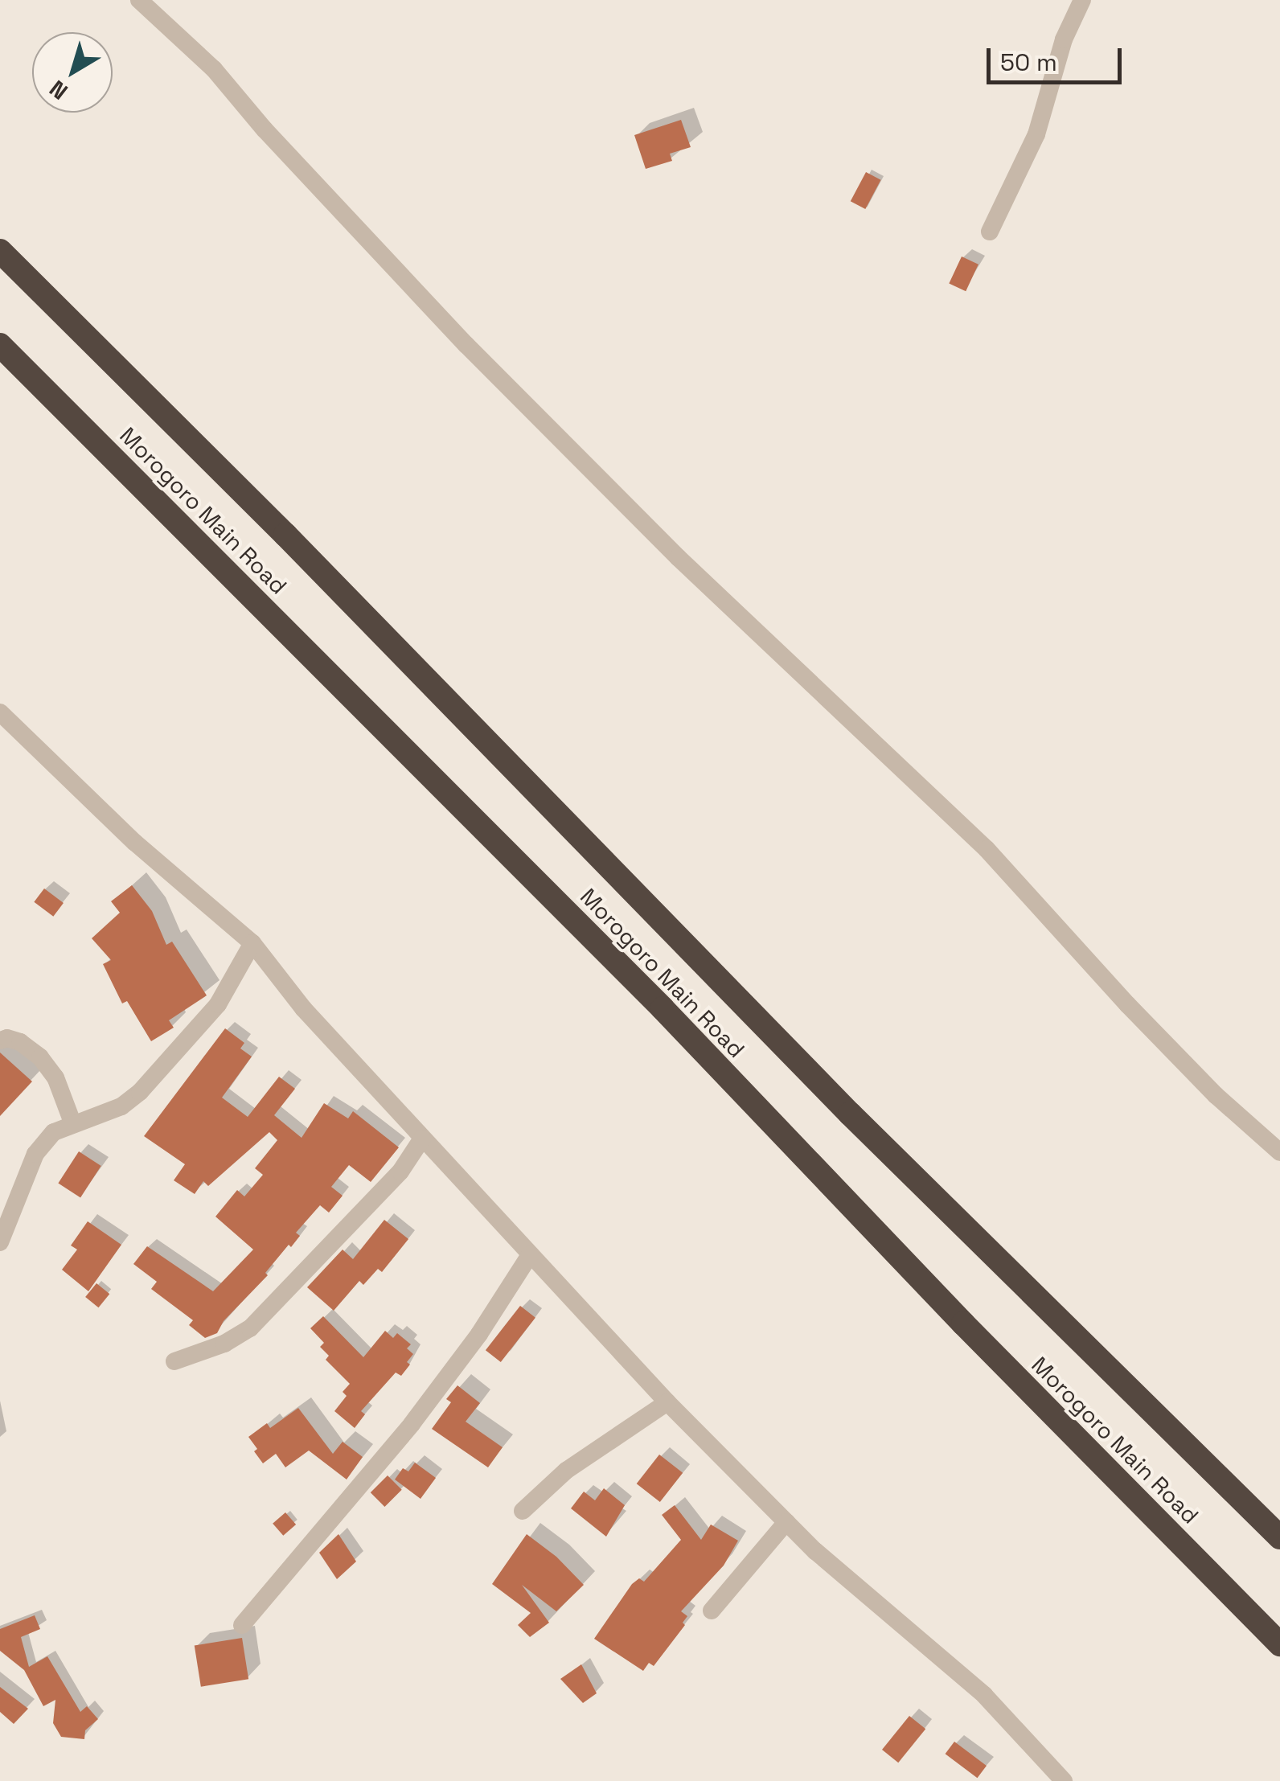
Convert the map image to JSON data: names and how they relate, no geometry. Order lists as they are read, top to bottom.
{
  "streets": {
    "highway": ["Morogoro Main Road"]
  },
  "scale_bar": "50 m",
  "north": "bottom left"
}
